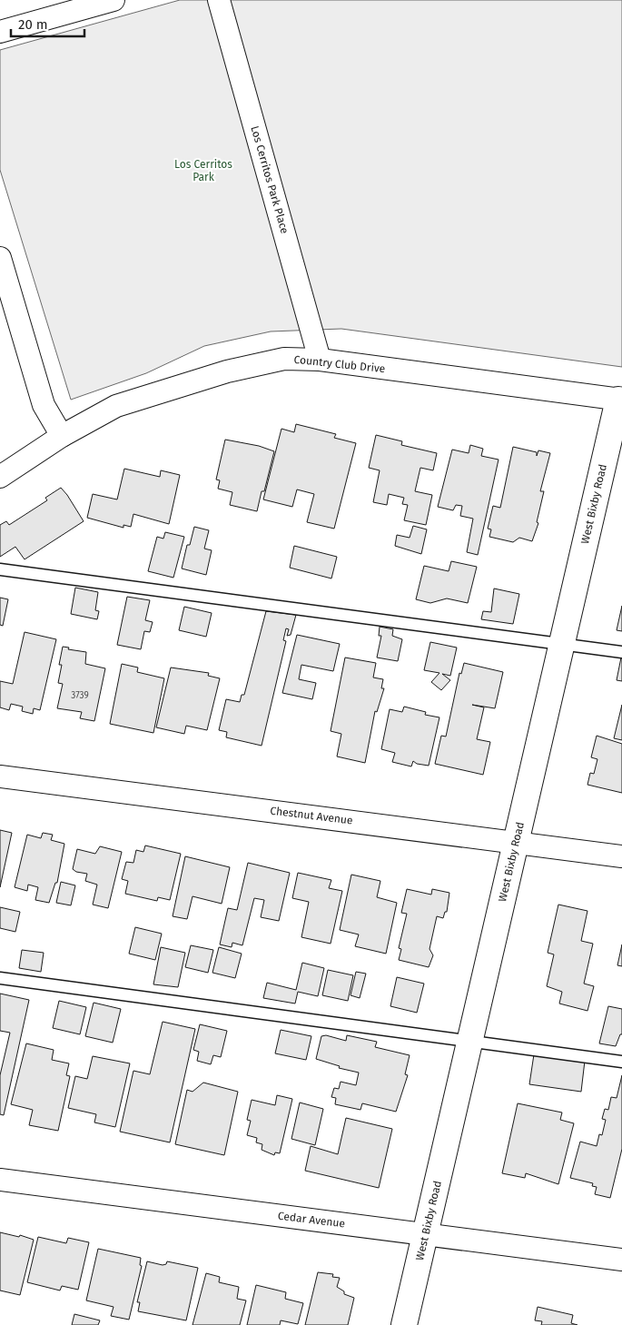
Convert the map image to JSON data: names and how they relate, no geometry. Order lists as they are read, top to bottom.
{
  "streets": {
    "street": [
      "Los Cerritos Park Place",
      "Country Club Drive",
      "West Bixby Road",
      "Chestnut Avenue",
      "Cedar Avenue"
    ]
  },
  "crossings": [
    ["Los Cerritos Park Place", "Country Club Drive"],
    ["Country Club Drive", "West Bixby Road"],
    ["West Bixby Road", "Chestnut Avenue"],
    ["West Bixby Road", "Cedar Avenue"]
  ],
  "parks": ["Los Cerritos Park"],
  "house_numbers": ["3739"],
  "scale_bar": "20 m"
}
